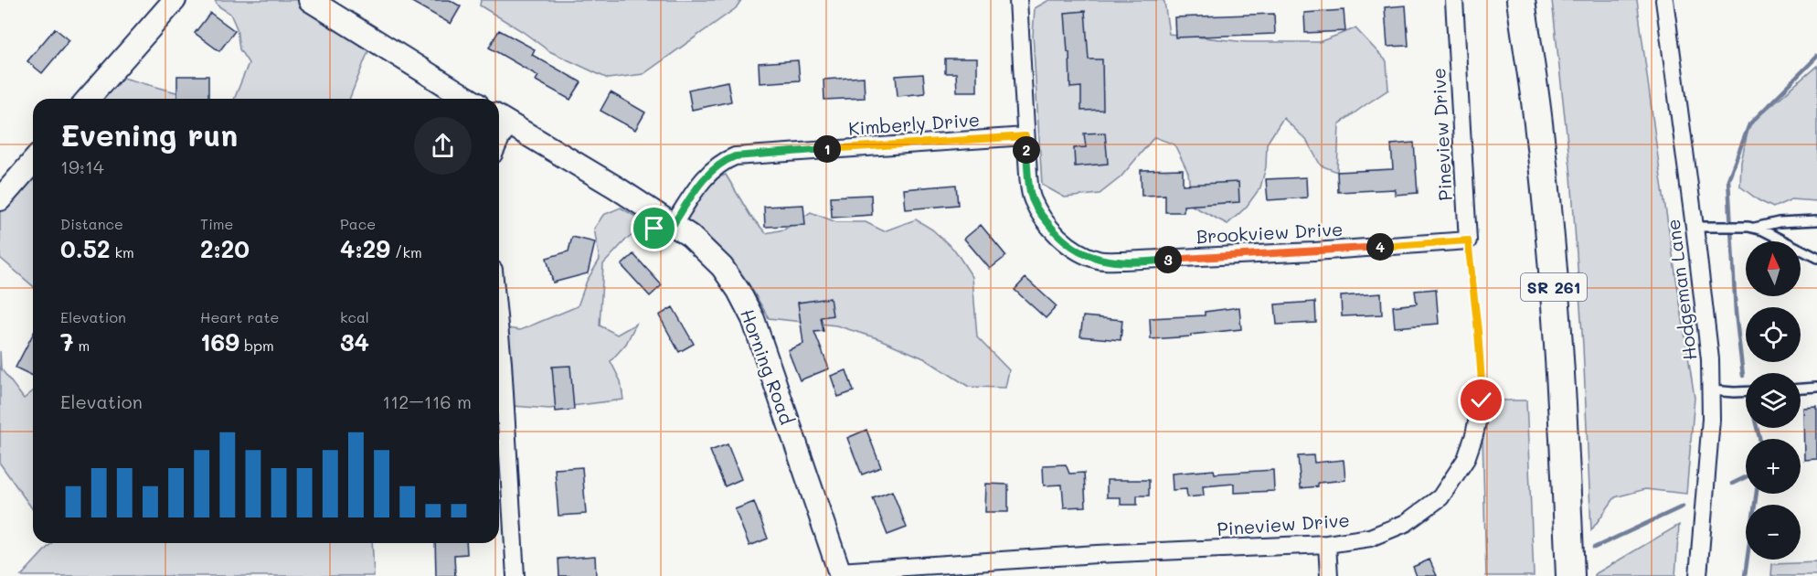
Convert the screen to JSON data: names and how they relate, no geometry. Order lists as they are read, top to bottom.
{
  "streets": {
    "main road": ["SR 261"],
    "street": [
      "Kimberly Drive",
      "Pineview Drive",
      "Brookview Drive",
      "Hodgeman Lane",
      "Horning Road"
    ]
  },
  "crossings": [
    ["Kimberly Drive", "Brookview Drive"],
    ["Kimberly Drive", "Horning Road"],
    ["Pineview Drive", "Brookview Drive"],
    ["Pineview Drive", "Horning Road"]
  ],
  "north": "top",
  "page": {
    "heading": ["Evening run", "19:14"],
    "pins": [
      "1",
      "2",
      "4",
      "3"
    ],
    "stats": [
      ["Distance", "0.52 km"],
      ["Time", "2:20"],
      ["Pace", "4:29 /km"],
      ["Elevation", "7 m"],
      ["Heart rate", "169 bpm"],
      ["kcal", "34"]
    ],
    "map_buttons": ["+", "−"],
    "chart": ["Elevation", "112–116 m"]
  }
}
